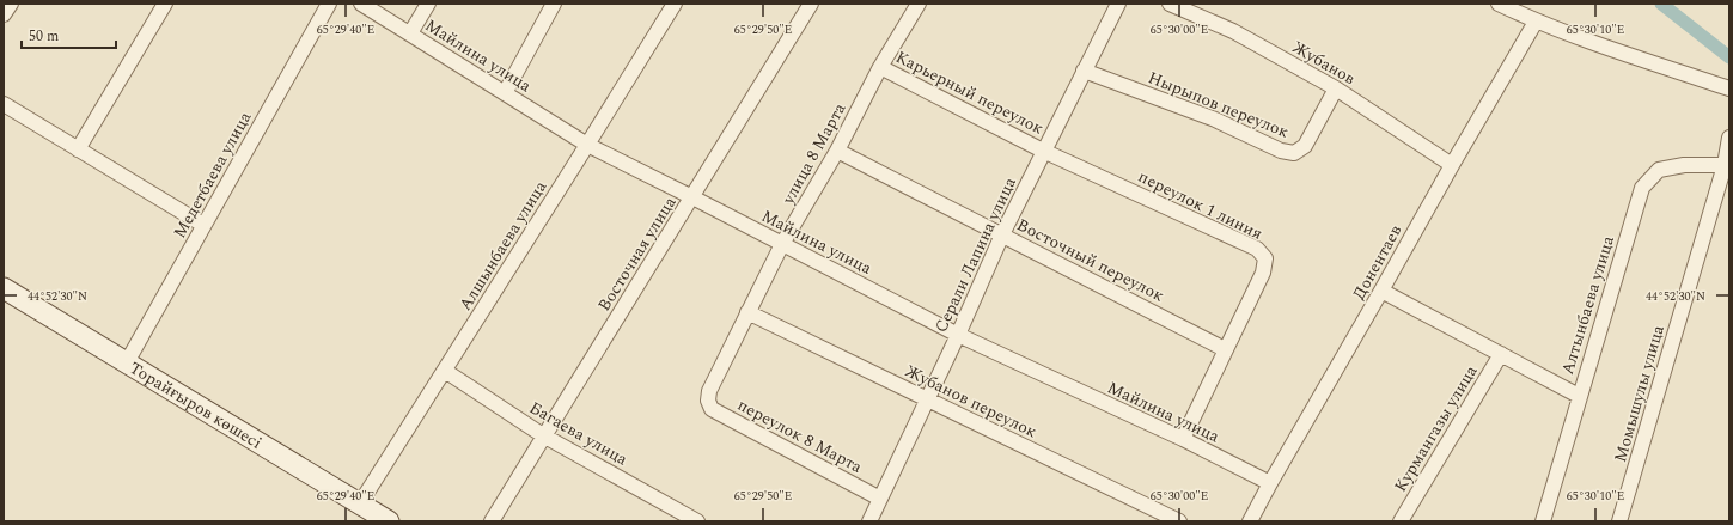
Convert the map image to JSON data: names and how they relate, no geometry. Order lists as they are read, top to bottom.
{
  "streets": {
    "street": [
      "Майлина улица",
      "Жубанов",
      "Карьерный переулок",
      "Нырыпов переулок",
      "улица 8 Марта",
      "Медетбаева улица",
      "переулок 1 линия",
      "Алшынбаева улица",
      "Восточная улица",
      "Серали Лапина улица",
      "Восточный переулок",
      "Донентаев",
      "Алтынбаева улица",
      "Момышулы улица",
      "Жубанов переулок",
      "Торайғыров көшесі",
      "Курмангазы улица",
      "Багаева улица",
      "переулок 8 Марта"
    ]
  },
  "crossings": [
    ["Майлина улица", "улица 8 Марта"],
    ["Майлина улица", "переулок 1 линия"],
    ["Майлина улица", "Алшынбаева улица"],
    ["Майлина улица", "Восточная улица"],
    ["Майлина улица", "Серали Лапина улица"],
    ["Майлина улица", "Донентаев"],
    ["Жубанов", "Нырыпов переулок"],
    ["Жубанов", "Донентаев"],
    ["Карьерный переулок", "улица 8 Марта"],
    ["Карьерный переулок", "переулок 1 линия"],
    ["Карьерный переулок", "Серали Лапина улица"],
    ["Нырыпов переулок", "Серали Лапина улица"],
    ["улица 8 Марта", "Восточный переулок"],
    ["улица 8 Марта", "Жубанов переулок"],
    ["улица 8 Марта", "переулок 8 Марта"],
    ["Медетбаева улица", "Торайғыров көшесі"],
    ["переулок 1 линия", "Серали Лапина улица"],
    ["переулок 1 линия", "Восточный переулок"],
    ["Алшынбаева улица", "Торайғыров көшесі"],
    ["Алшынбаева улица", "Багаева улица"],
    ["Восточная улица", "Багаева улица"],
    ["Серали Лапина улица", "Восточный переулок"],
    ["Серали Лапина улица", "Жубанов переулок"],
    ["Серали Лапина улица", "переулок 8 Марта"],
    ["Алтынбаева улица", "Момышулы улица"]
  ],
  "scale_bar": "50 m",
  "coordinates": [
    "65°29'40\"E",
    "65°29'50\"E",
    "65°30'00\"E",
    "65°30'10\"E",
    "44°52'30\"N"
  ]
}
